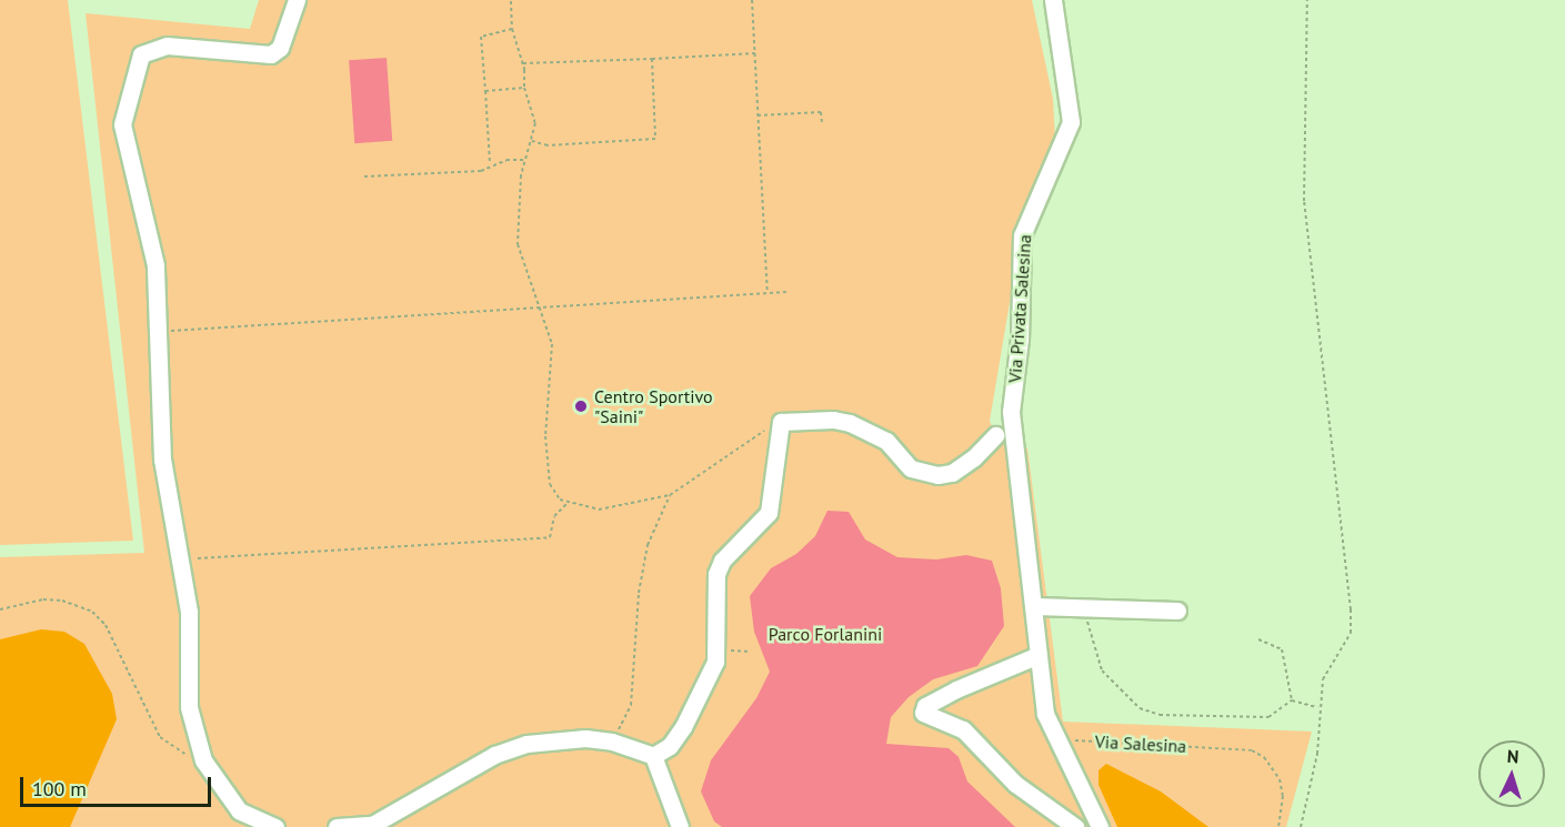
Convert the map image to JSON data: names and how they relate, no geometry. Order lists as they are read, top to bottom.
{
  "streets": {
    "street": ["Via Privata Salesina"],
    "path": ["Via Salesina"]
  },
  "parks": ["Parco Forlanini"],
  "places": ["Centro Sportivo \"Saini\""],
  "scale_bar": "100 m",
  "north": "top"
}
